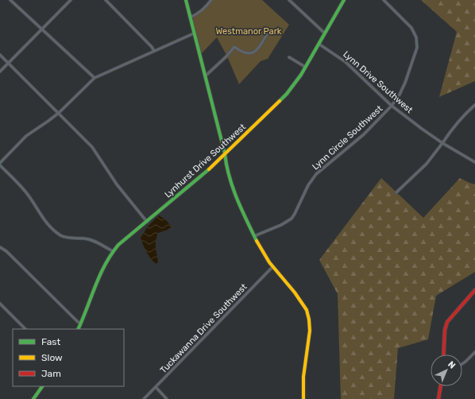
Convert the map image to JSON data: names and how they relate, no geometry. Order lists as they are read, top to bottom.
{
  "streets": {
    "street": [
      "Lynn Drive Southwest",
      "Lynn Circle Southwest",
      "Lynhurst Drive Southwest",
      "Tuckawanna Drive Southwest"
    ]
  },
  "crossings": [
    ["Lynn Drive Southwest", "Lynn Circle Southwest"],
    ["Lynn Drive Southwest", "Lynhurst Drive Southwest"]
  ],
  "parks": ["Westmanor Park"],
  "legend": ["Fast", "Slow", "Jam"],
  "north": "top right"
}
